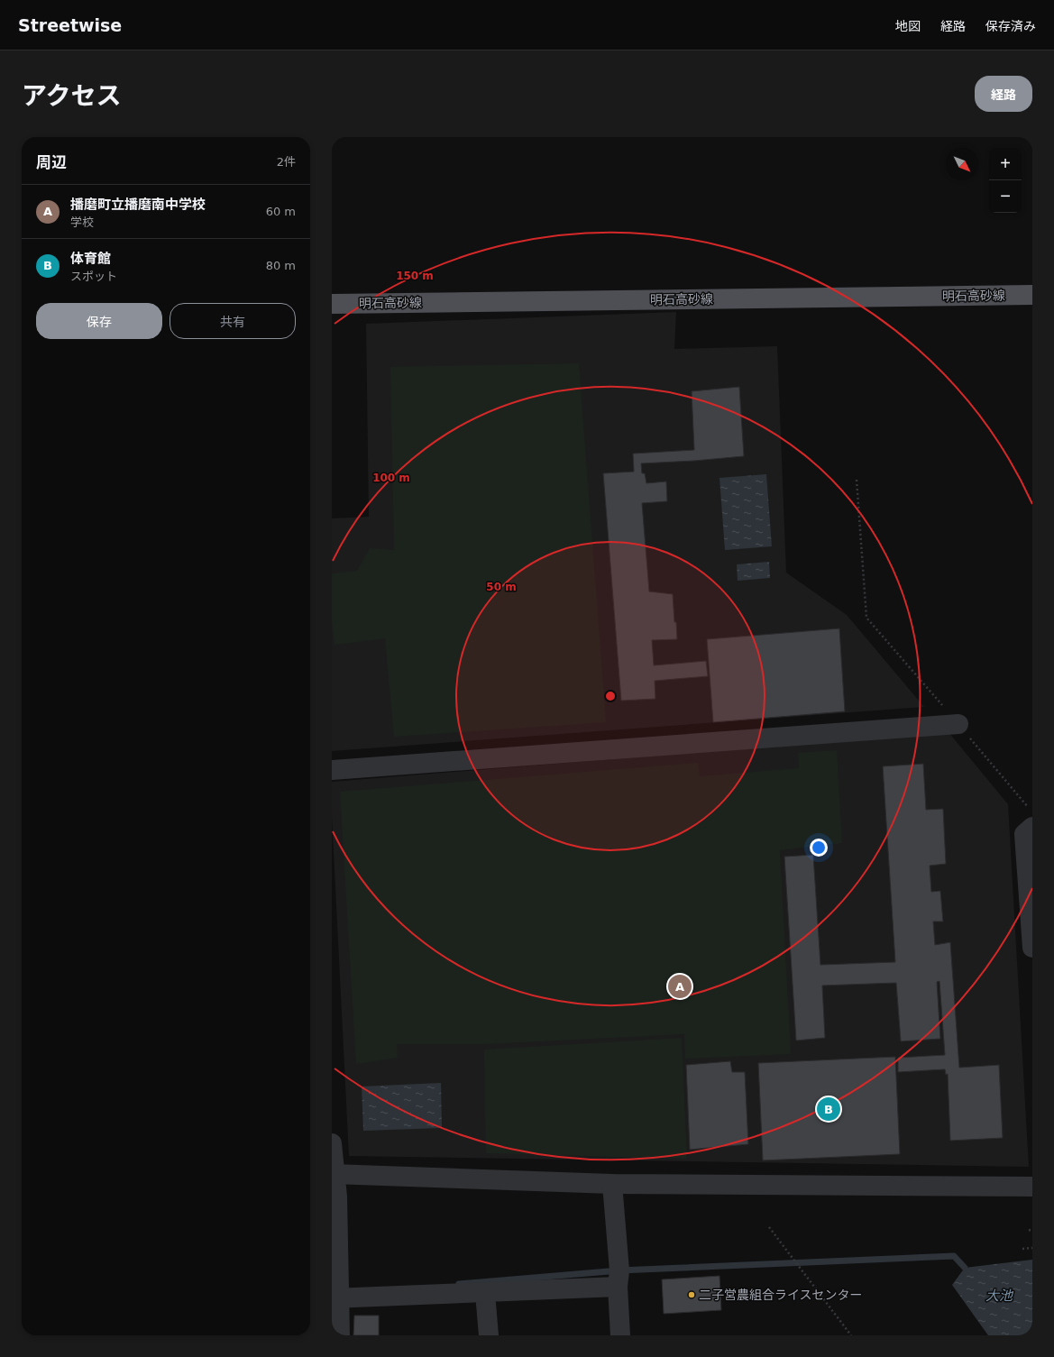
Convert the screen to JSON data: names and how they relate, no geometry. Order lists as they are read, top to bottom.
{
  "streets": {
    "main road": ["明石高砂線"]
  },
  "water": ["大池"],
  "places": ["二子営農組合ライスセンター"],
  "north": "bottom right",
  "page": {
    "header": "Streetwise",
    "nav": ["地図", "経路", "保存済み"],
    "title": "アクセス",
    "buttons": [
      "経路",
      ["保存", "共有"]
    ],
    "heading": ["周辺", "2件"],
    "map_buttons": ["+", "−"],
    "list": [
      {
        "mark": "A",
        "name": "播磨町立播磨南中学校",
        "note": "学校",
        "value": "60 m"
      },
      {
        "mark": "B",
        "name": "体育館",
        "note": "スポット",
        "value": "80 m"
      }
    ],
    "pins": ["A", "B"]
  },
  "rings": ["150 m", "100 m", "50 m"]
}
